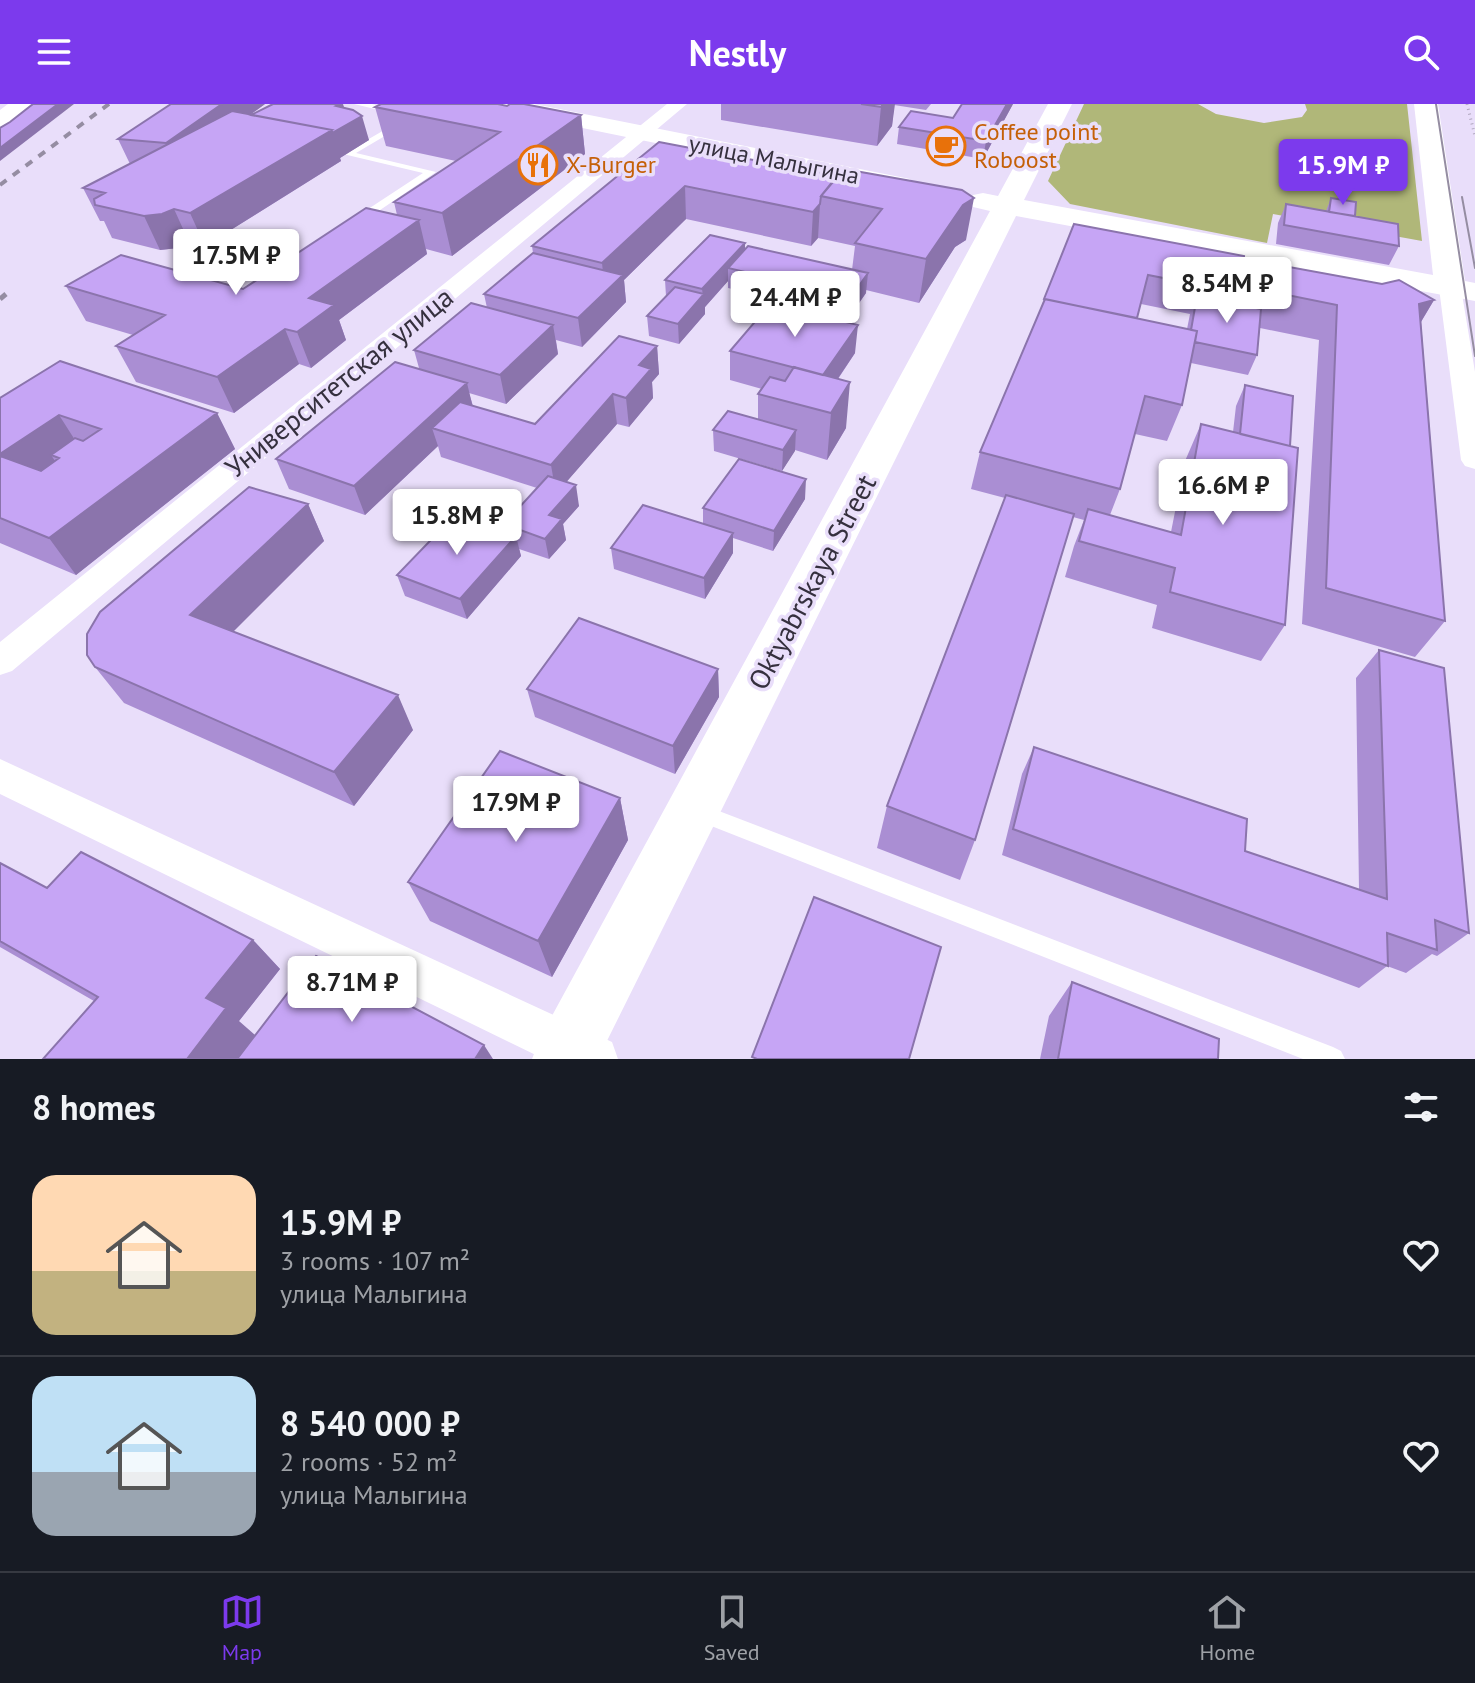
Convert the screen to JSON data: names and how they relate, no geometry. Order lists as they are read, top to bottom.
{
  "streets": {
    "street": ["улица Малыгина", "Университетская улица", "Oktyabrskaya Street"]
  },
  "crossings": [
    ["улица Малыгина", "Университетская улица"]
  ],
  "places": {
    "cafe": ["Coffee point Roboost"],
    "restaurant": ["X-Burger"]
  },
  "page": {
    "header": "Nestly",
    "price": [
      "15.9M ₽",
      "17.5M ₽",
      "8.54M ₽",
      "24.4M ₽",
      "16.6M ₽",
      "15.8M ₽",
      "17.9M ₽",
      "8.71M ₽"
    ],
    "heading": "8 homes",
    "list": [
      {
        "name": "15.9M ₽",
        "note": "3 rooms · 107 m² · улица Малыгина"
      },
      {
        "name": "8 540 000 ₽",
        "note": "2 rooms · 52 m² · улица Малыгина"
      }
    ],
    "tabs": ["Map", "Saved", "Home"]
  }
}
